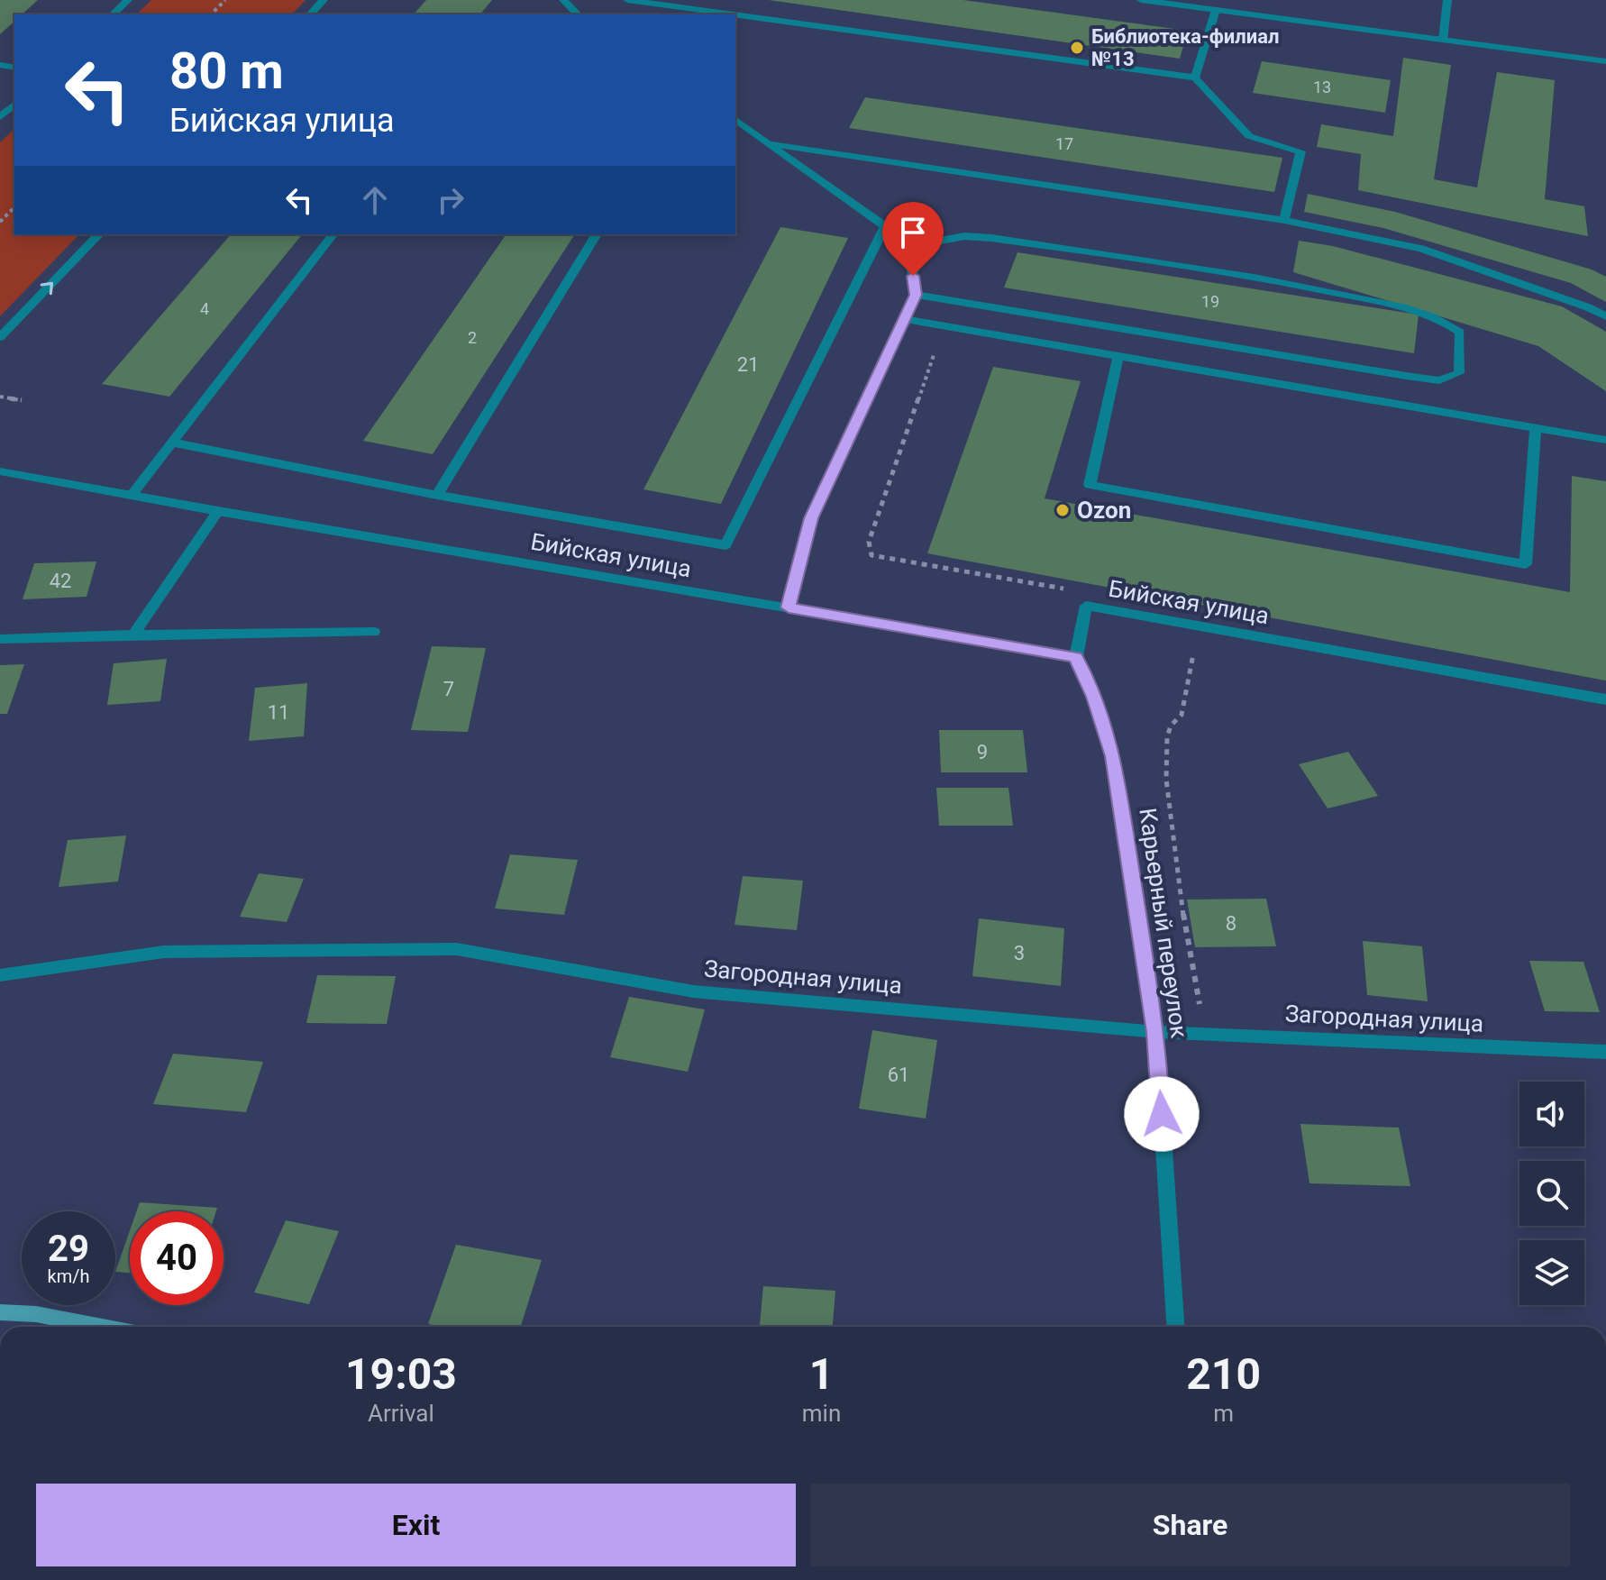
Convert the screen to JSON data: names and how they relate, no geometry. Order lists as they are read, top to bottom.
{
  "streets": {
    "street": ["Бийская улица", "Карьерный переулок", "Загородная улица"]
  },
  "crossings": [
    ["Бийская улица", "Карьерный переулок"],
    ["Карьерный переулок", "Загородная улица"]
  ],
  "places": ["Библиотека-филиал №13", "Ozon"],
  "house_numbers": [
    "13",
    "17",
    "19",
    "4",
    "2",
    "21",
    "42",
    "7",
    "11",
    "9",
    "8",
    "3",
    "61"
  ],
  "page": {
    "turn": ["80 m", "Бийская улица"],
    "speed": "29 km/h",
    "limit": "40",
    "eta": [
      "19:03",
      "Arrival",
      "1",
      "min",
      "210",
      "m"
    ],
    "buttons": ["Exit", "Share"]
  }
}
